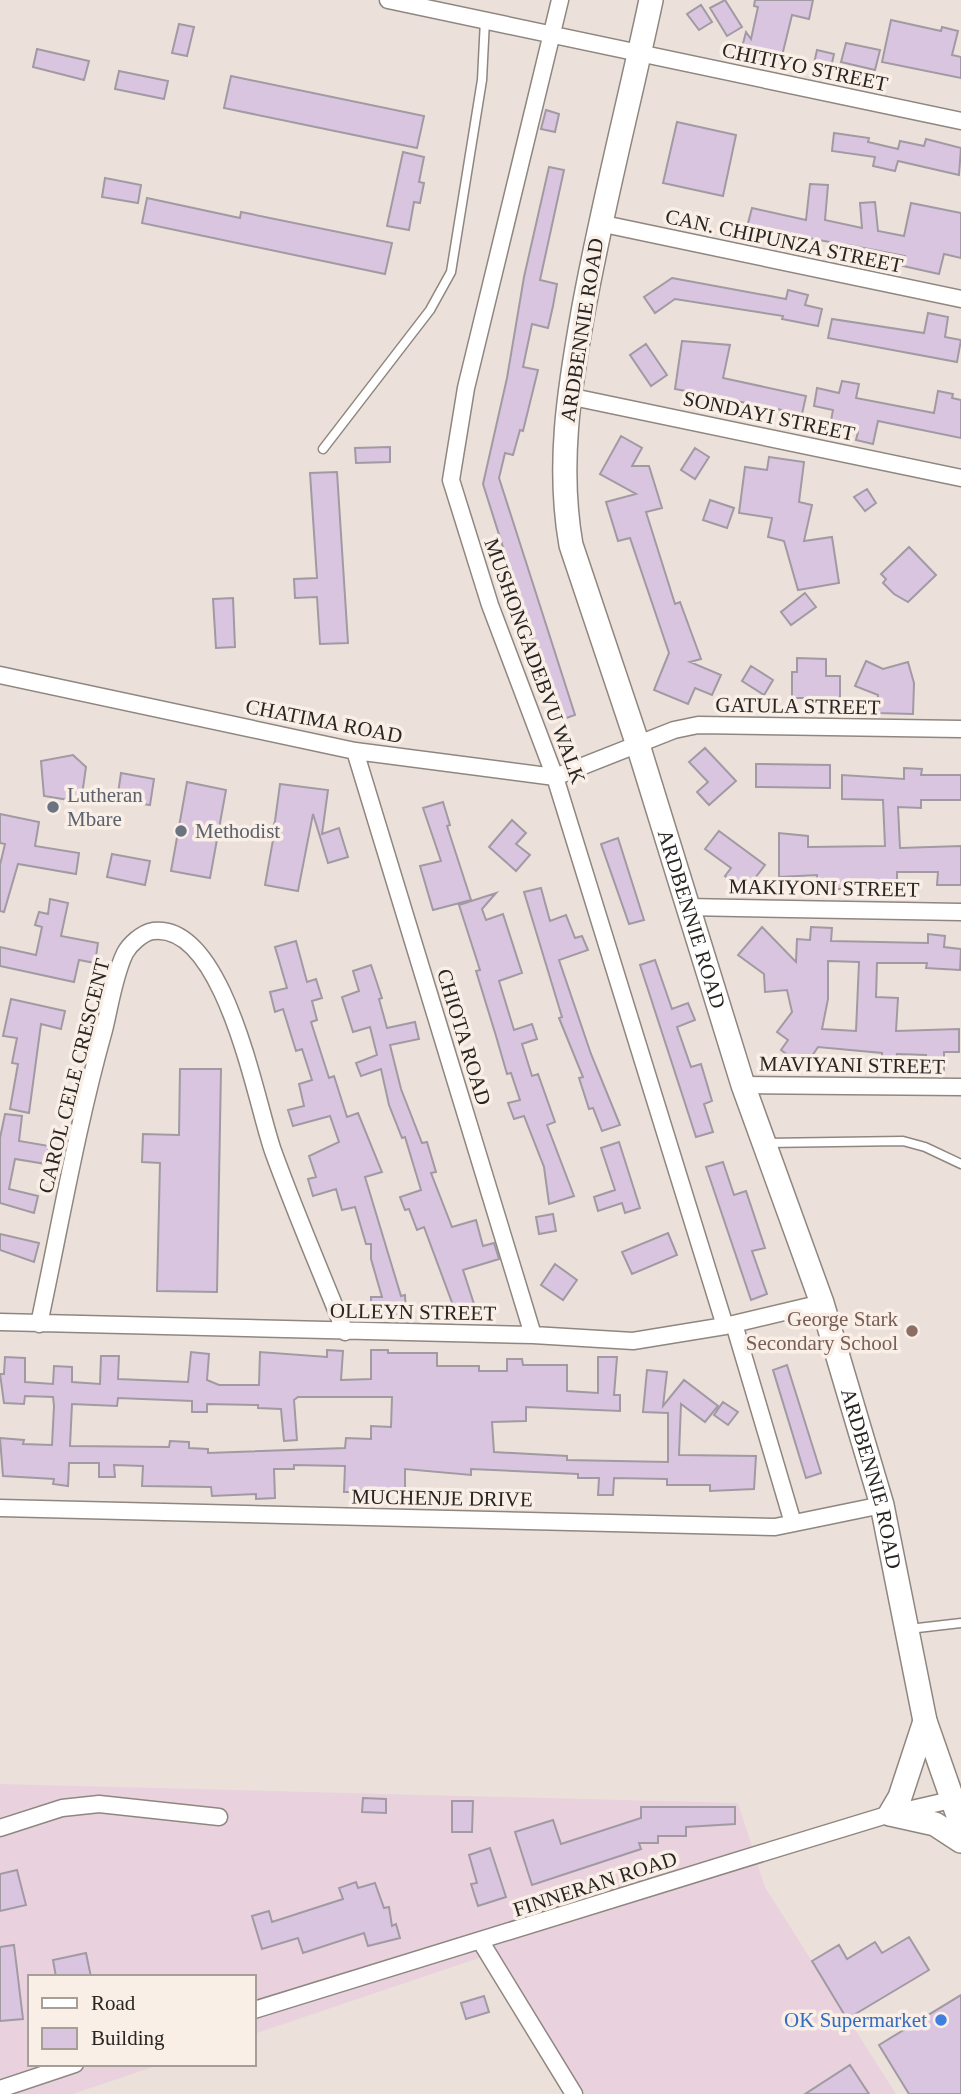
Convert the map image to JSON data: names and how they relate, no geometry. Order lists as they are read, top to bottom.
{
  "streets": {
    "main road": ["ARDBENNIE ROAD"],
    "street": [
      "CHITIYO STREET",
      "CAN. CHIPUNZA STREET",
      "SONDAYI STREET",
      "MUSHONGADEBVU WALK",
      "GATULA STREET",
      "CHATIMA ROAD",
      "MAKIYONI STREET",
      "CHIOTA ROAD",
      "MAVIYANI STREET",
      "CAROL CELE CRESCENT",
      "OLLEYN STREET",
      "MUCHENJE DRIVE",
      "FINNERAN ROAD"
    ]
  },
  "crossings": [
    ["CHITIYO STREET", "ARDBENNIE ROAD"],
    ["CHITIYO STREET", "MUSHONGADEBVU WALK"],
    ["CAN. CHIPUNZA STREET", "ARDBENNIE ROAD"],
    ["ARDBENNIE ROAD", "SONDAYI STREET"],
    ["ARDBENNIE ROAD", "GATULA STREET"],
    ["ARDBENNIE ROAD", "CHATIMA ROAD"],
    ["ARDBENNIE ROAD", "MAKIYONI STREET"],
    ["ARDBENNIE ROAD", "MAVIYANI STREET"],
    ["ARDBENNIE ROAD", "OLLEYN STREET"],
    ["ARDBENNIE ROAD", "MUCHENJE DRIVE"],
    ["ARDBENNIE ROAD", "FINNERAN ROAD"],
    ["MUSHONGADEBVU WALK", "CHATIMA ROAD"],
    ["MUSHONGADEBVU WALK", "OLLEYN STREET"],
    ["MUSHONGADEBVU WALK", "MUCHENJE DRIVE"],
    ["GATULA STREET", "CHATIMA ROAD"],
    ["CHATIMA ROAD", "CHIOTA ROAD"],
    ["CHIOTA ROAD", "OLLEYN STREET"],
    ["CAROL CELE CRESCENT", "OLLEYN STREET"]
  ],
  "places": [
    "Lutheran Mbare",
    "Methodist",
    "George Stark Secondary School",
    "OK Supermarket"
  ],
  "legend": ["Road", "Building"]
}
